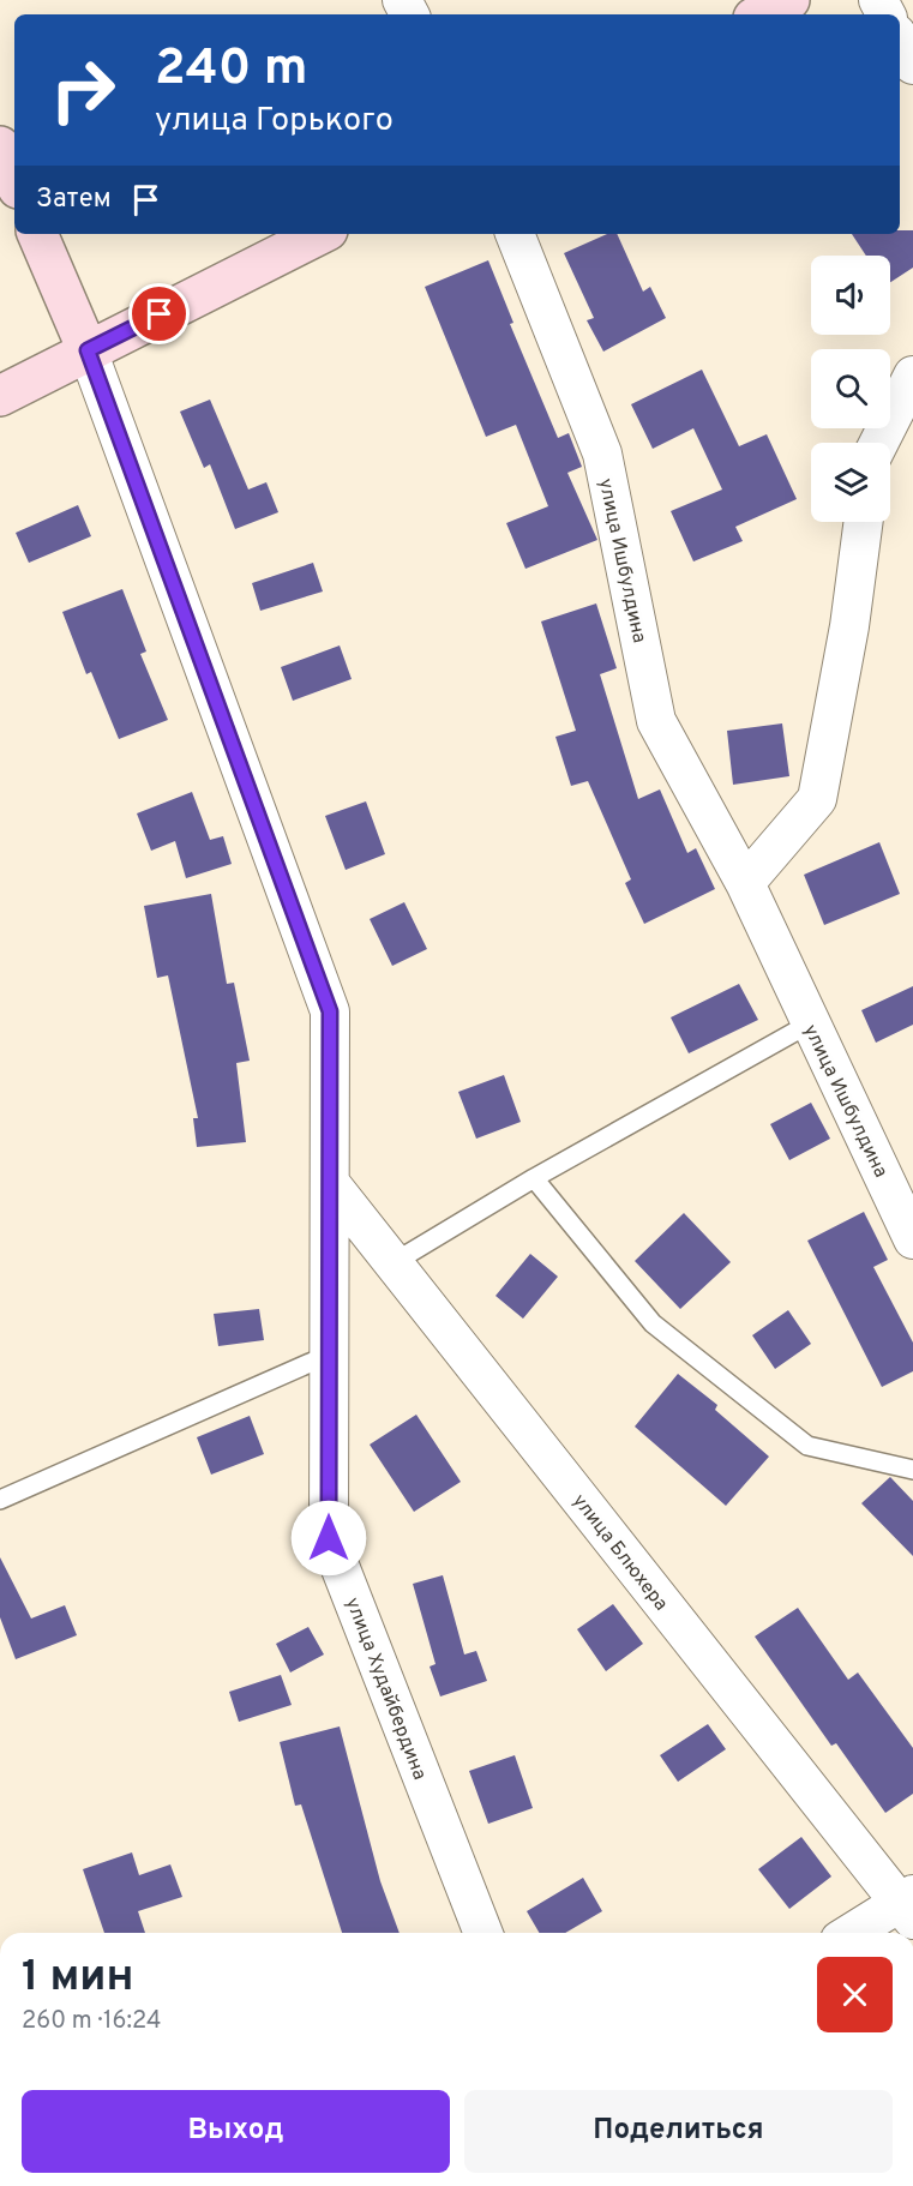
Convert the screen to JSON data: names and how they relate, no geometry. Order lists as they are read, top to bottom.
{
  "streets": {
    "main road": ["улица Худайбердина"],
    "street": ["улица Ишбулдина", "улица Блюхера"]
  },
  "crossings": [
    ["улица Блюхера", "улица Худайбердина"]
  ],
  "page": {
    "turn": ["240 m", "улица Горького"],
    "then": "Затем",
    "heading": ["1 мин", "260 m · 16:24"],
    "buttons": ["Выход", "Поделиться"]
  }
}
